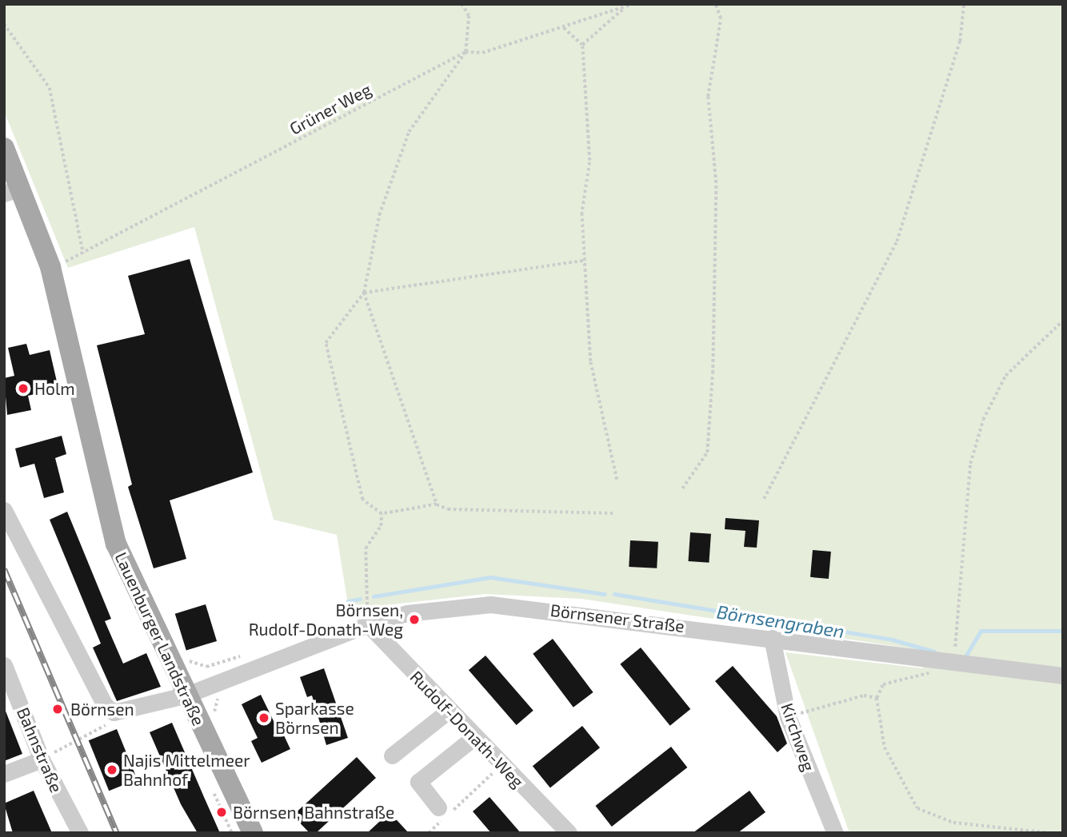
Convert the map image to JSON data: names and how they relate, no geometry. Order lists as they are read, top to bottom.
{
  "streets": {
    "main road": ["Lauenburger Landstraße"],
    "street": [
      "Börnsener Straße",
      "Rudolf-Donath-Weg",
      "Kirchweg",
      "Bahnstraße"
    ],
    "path": ["Grüner Weg"]
  },
  "crossings": [
    ["Grüner Weg", "Lauenburger Landstraße"],
    ["Börnsener Straße", "Lauenburger Landstraße"],
    ["Börnsener Straße", "Rudolf-Donath-Weg"],
    ["Börnsener Straße", "Kirchweg"]
  ],
  "water": ["Börnsengraben"],
  "places": [
    "Holm",
    "Börnsen, Rudolf-Donath-Weg",
    "Börnsen",
    "Sparkasse Börnsen",
    "Najis Mittelmeer Bahnhof",
    "Börnsen, Bahnstraße"
  ]
}
